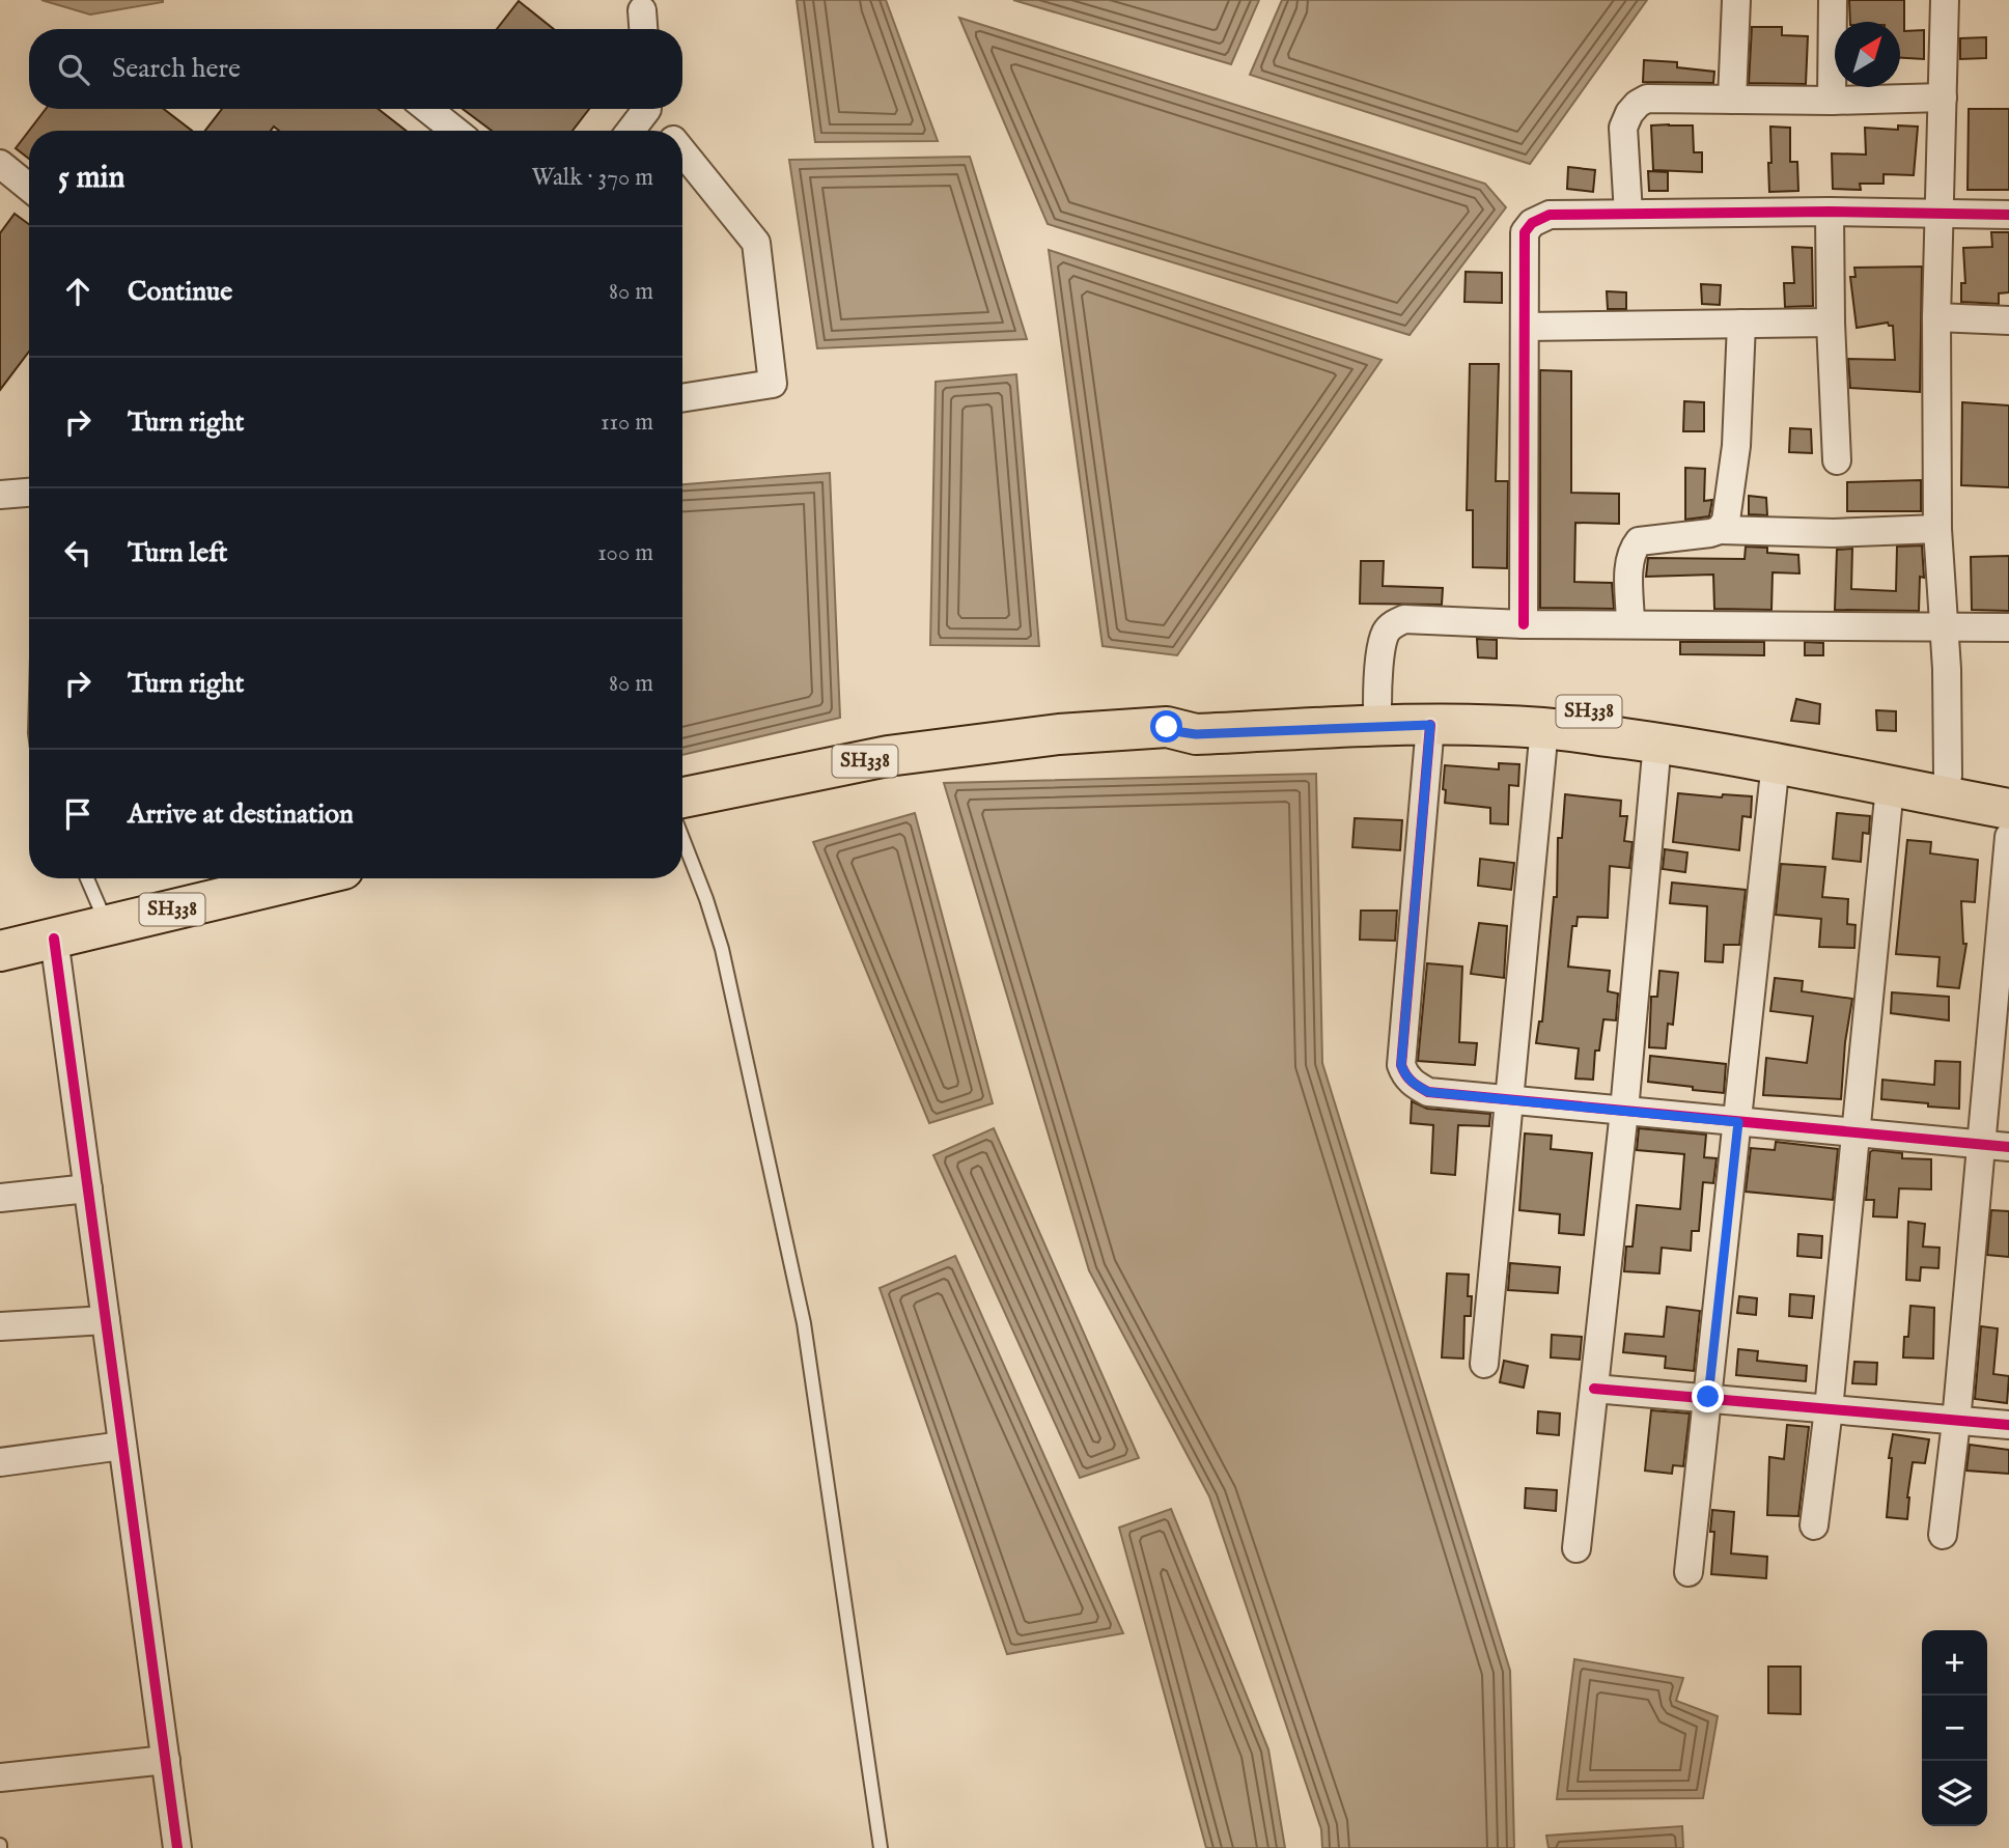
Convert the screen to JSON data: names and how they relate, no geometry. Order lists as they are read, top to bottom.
{
  "streets": {
    "main road": ["SH338"]
  },
  "north": "top right",
  "page": {
    "search": "Search here",
    "heading": ["5 min", "Walk · 370 m"],
    "list": [
      ["Continue", "80 m"],
      ["Turn right", "110 m"],
      ["Turn left", "100 m"],
      ["Turn right", "80 m"],
      "Arrive at destination"
    ],
    "map_buttons": ["+", "−"]
  }
}
